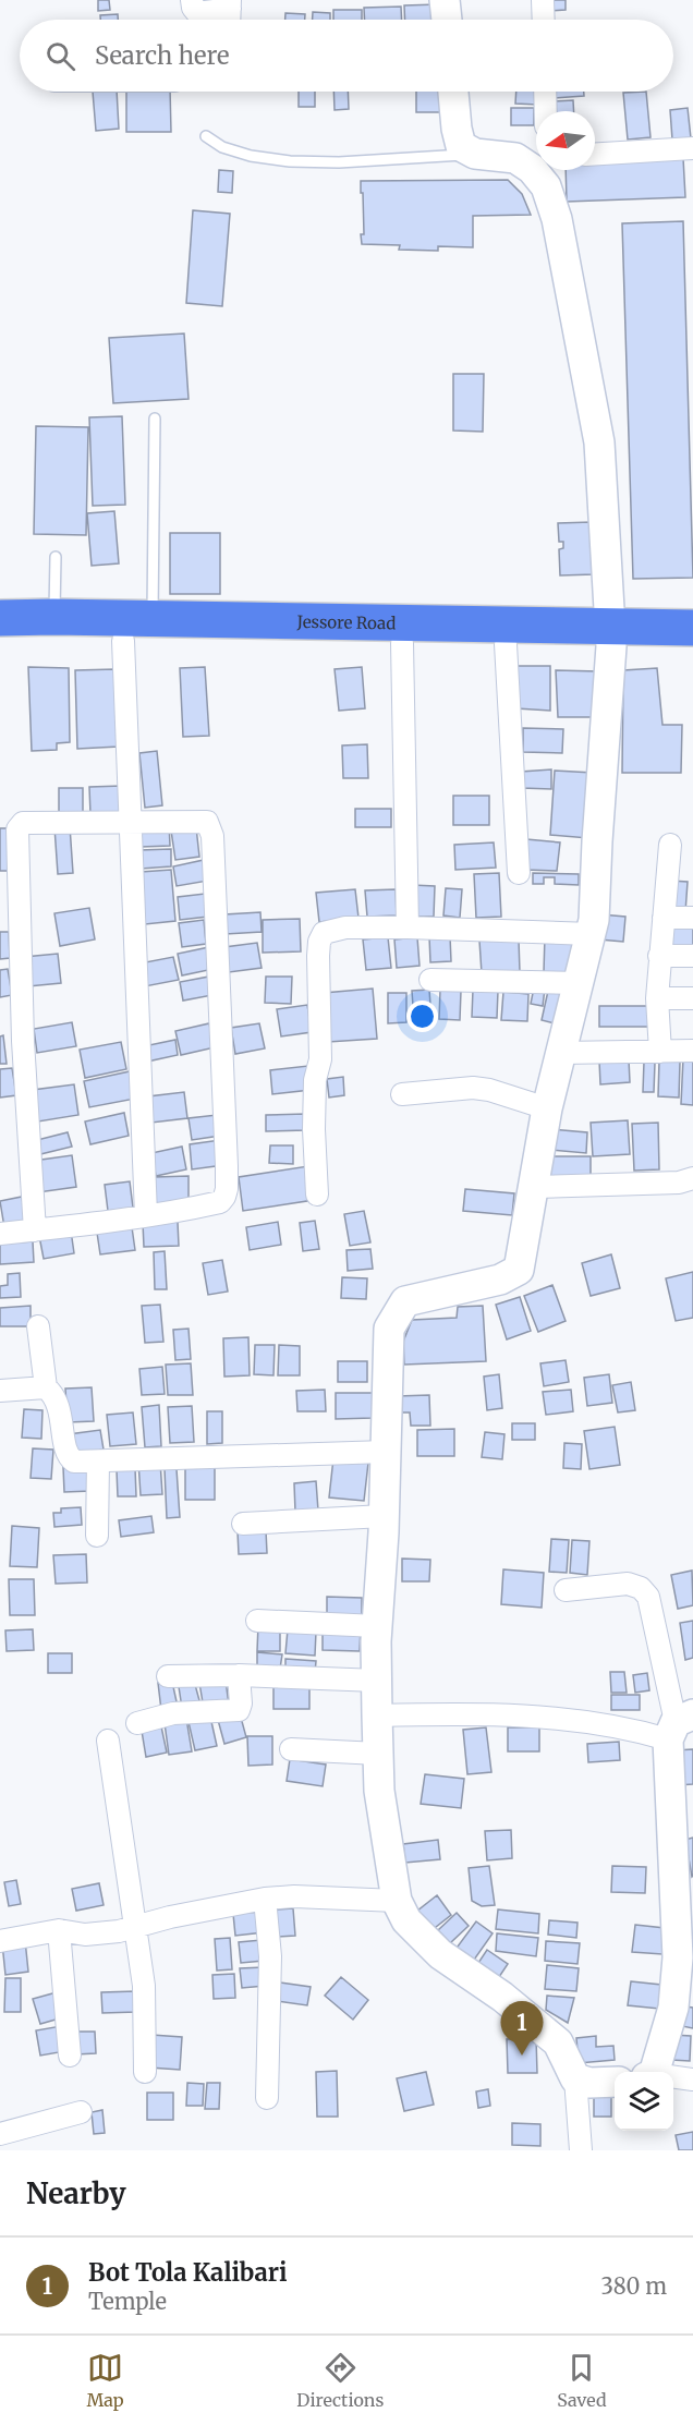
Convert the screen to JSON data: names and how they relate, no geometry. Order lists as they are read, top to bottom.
{
  "streets": {
    "highway": ["Jessore Road"]
  },
  "north": "left",
  "page": {
    "search": "Search here",
    "pins": "1",
    "heading": "Nearby",
    "list": [
      {
        "mark": "1",
        "name": "Bot Tola Kalibari",
        "note": "Temple",
        "value": "380 m"
      }
    ],
    "nav": ["Map", "Directions", "Saved"]
  }
}
